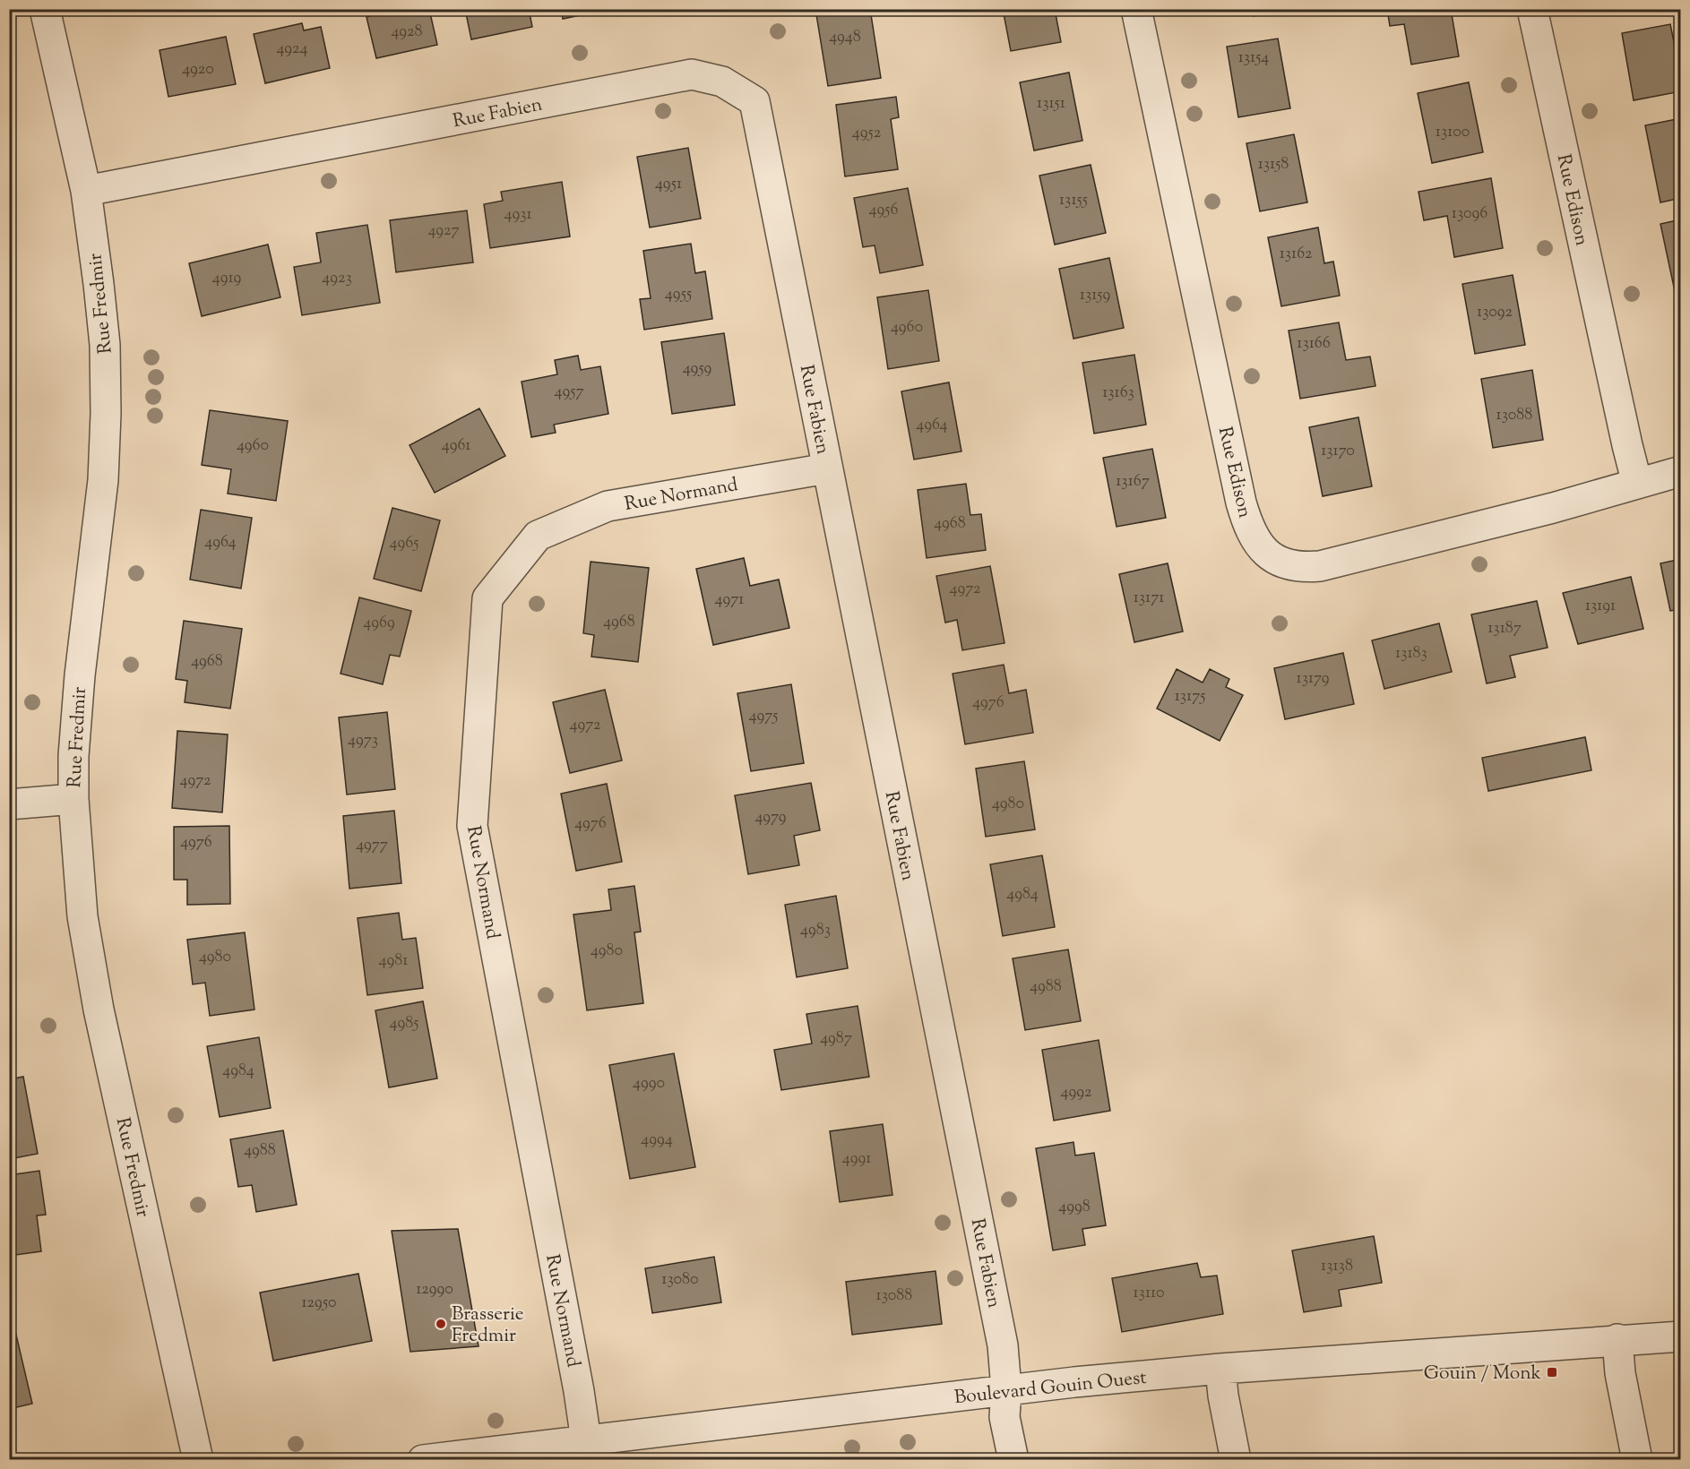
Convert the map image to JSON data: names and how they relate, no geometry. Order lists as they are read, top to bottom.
{
  "streets": {
    "street": [
      "Rue Fabien",
      "Rue Edison",
      "Rue Fredmir",
      "Rue Normand",
      "Boulevard Gouin Ouest"
    ]
  },
  "crossings": [
    ["Rue Fabien", "Rue Fredmir"],
    ["Rue Fabien", "Rue Normand"],
    ["Rue Fabien", "Boulevard Gouin Ouest"],
    ["Rue Normand", "Boulevard Gouin Ouest"]
  ],
  "places": {
    "other": ["Brasserie Fredmir"],
    "transit": ["Gouin / Monk"]
  },
  "house_numbers": [
    "4928",
    "4948",
    "4924",
    "13154",
    "4920",
    "13151",
    "13100",
    "4952",
    "13158",
    "4951",
    "13155",
    "4956",
    "13096",
    "4931",
    "4927",
    "13162",
    "4919",
    "4923",
    "4955",
    "13159",
    "13092",
    "4960",
    "13166",
    "4959",
    "4957",
    "13163",
    "13088",
    "4964",
    "4960",
    "4961",
    "13170",
    "13167",
    "4968",
    "4964",
    "4965",
    "4972",
    "13171",
    "4971",
    "13191",
    "4968",
    "4969",
    "13187",
    "13183",
    "4968",
    "13179",
    "13175",
    "4976",
    "4975",
    "4972",
    "4973",
    "4972",
    "4980",
    "4979",
    "4976",
    "4976",
    "4977",
    "4984",
    "4983",
    "4980",
    "4980",
    "4981",
    "4988",
    "4985",
    "4987",
    "4984",
    "4990",
    "4992",
    "4994",
    "4988",
    "4991",
    "4998",
    "13138",
    "13080",
    "12990",
    "13110",
    "13088",
    "12950"
  ]
}
